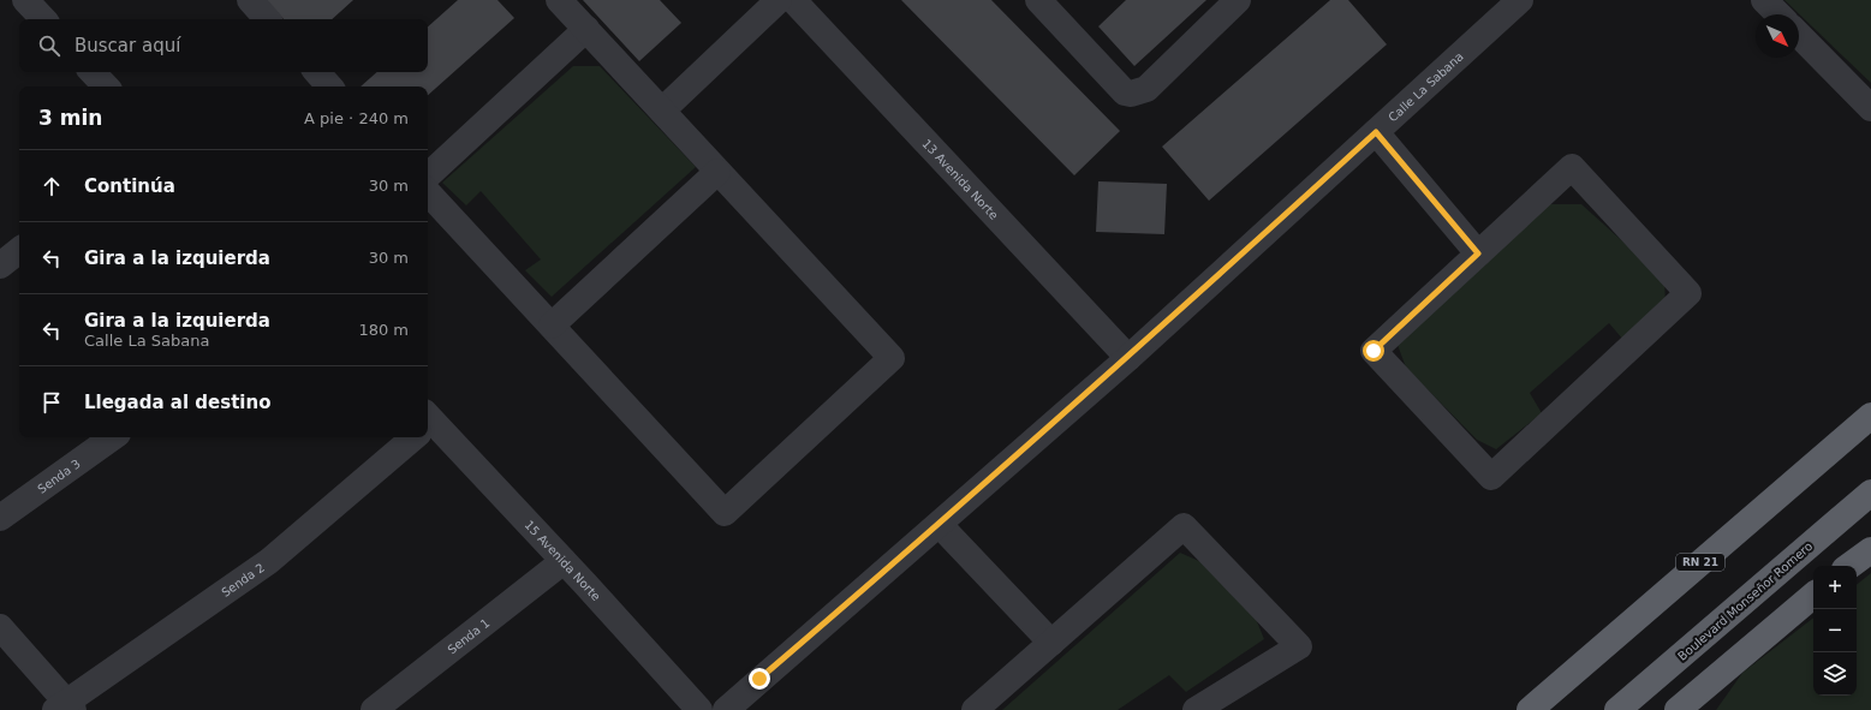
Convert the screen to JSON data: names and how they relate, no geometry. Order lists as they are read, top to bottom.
{
  "streets": {
    "highway": ["RN 21", "Boulevard Monseñor Romero"],
    "street": [
      "Calle La Sabana",
      "13 Avenida Norte",
      "Senda 3",
      "15 Avenida Norte",
      "Senda 2",
      "Senda 1"
    ]
  },
  "crossings": [
    ["Calle La Sabana", "13 Avenida Norte"],
    ["15 Avenida Norte", "Senda 1"]
  ],
  "north": "bottom right",
  "page": {
    "search": "Buscar aquí",
    "heading": ["3 min", "A pie · 240 m"],
    "list": [
      ["Continúa", "30 m"],
      ["Gira a la izquierda", "30 m"],
      ["Gira a la izquierda", "Calle La Sabana", "180 m"],
      "Llegada al destino"
    ],
    "map_buttons": ["+", "−"]
  }
}
